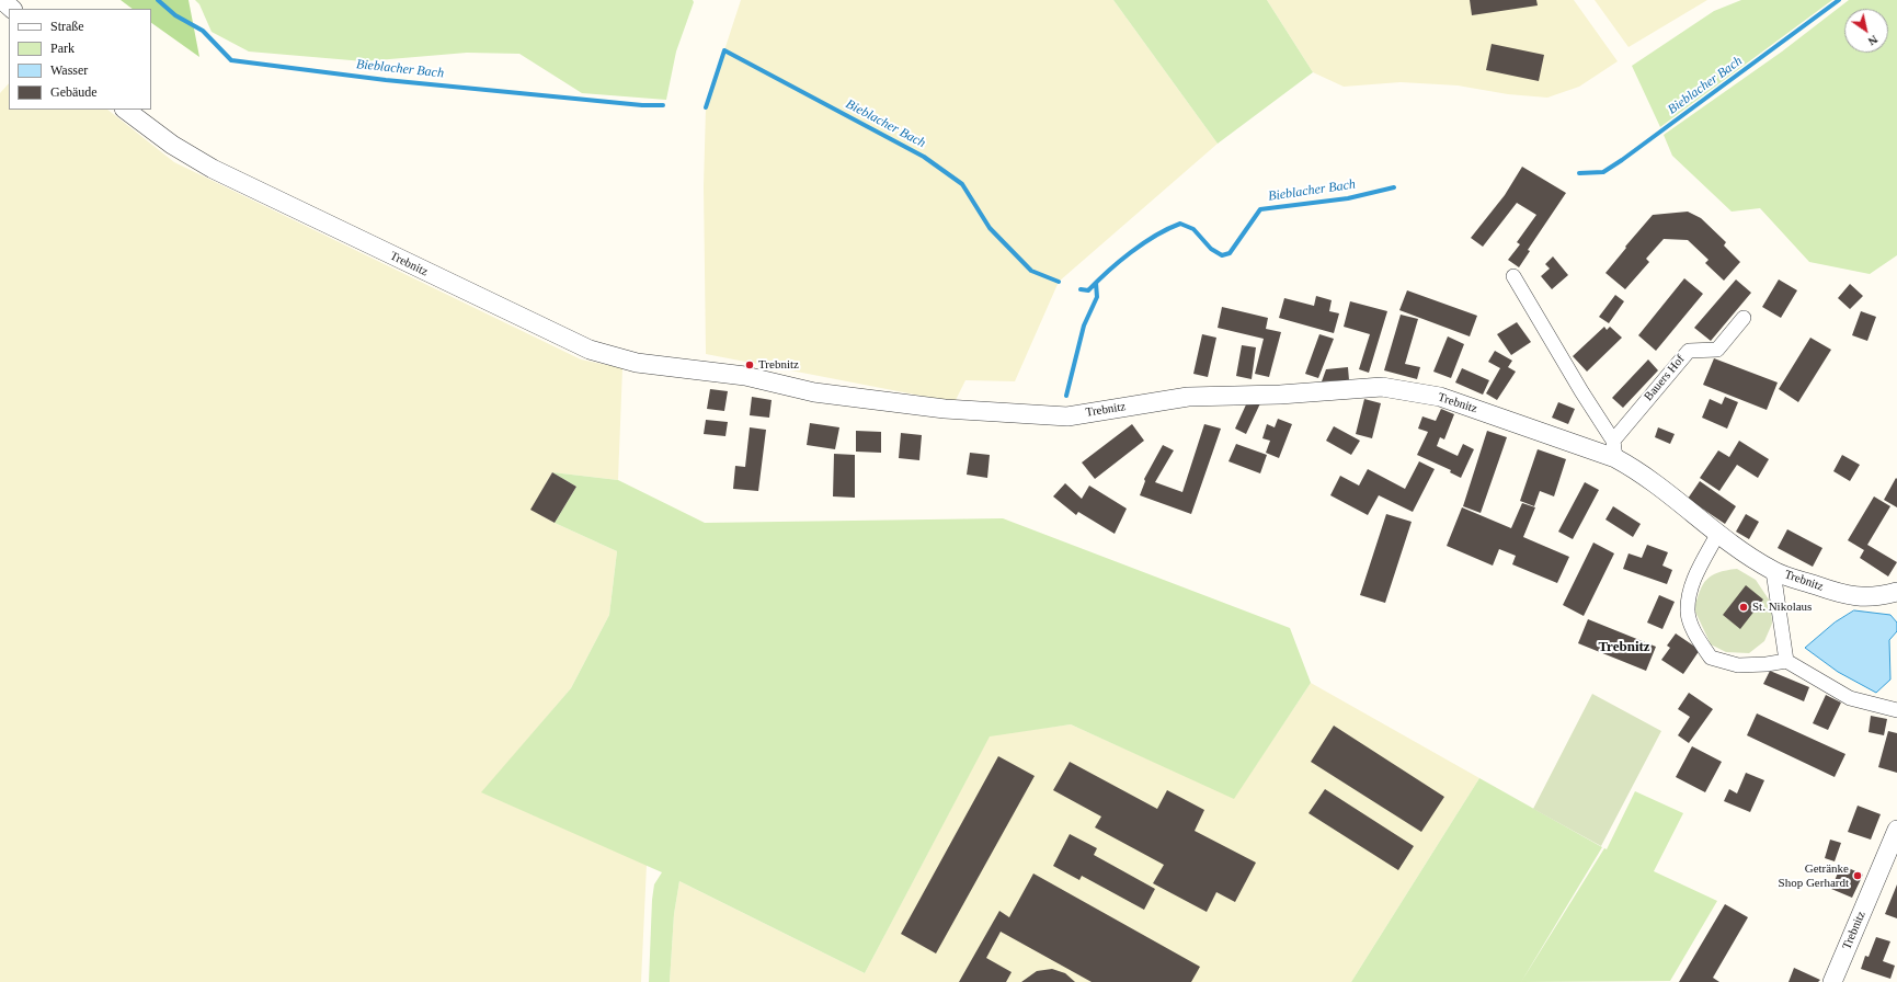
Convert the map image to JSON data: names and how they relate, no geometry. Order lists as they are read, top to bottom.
{
  "streets": {
    "street": ["Trebnitz", "Bauers Hof"]
  },
  "districts": ["Trebnitz"],
  "water": ["Bieblacher Bach"],
  "places": ["Trebnitz", "St. Nikolaus", "Getränke Shop Gerhardt"],
  "legend": [
    "Straße",
    "Park",
    "Wasser",
    "Gebäude"
  ],
  "north": "bottom right"
}
